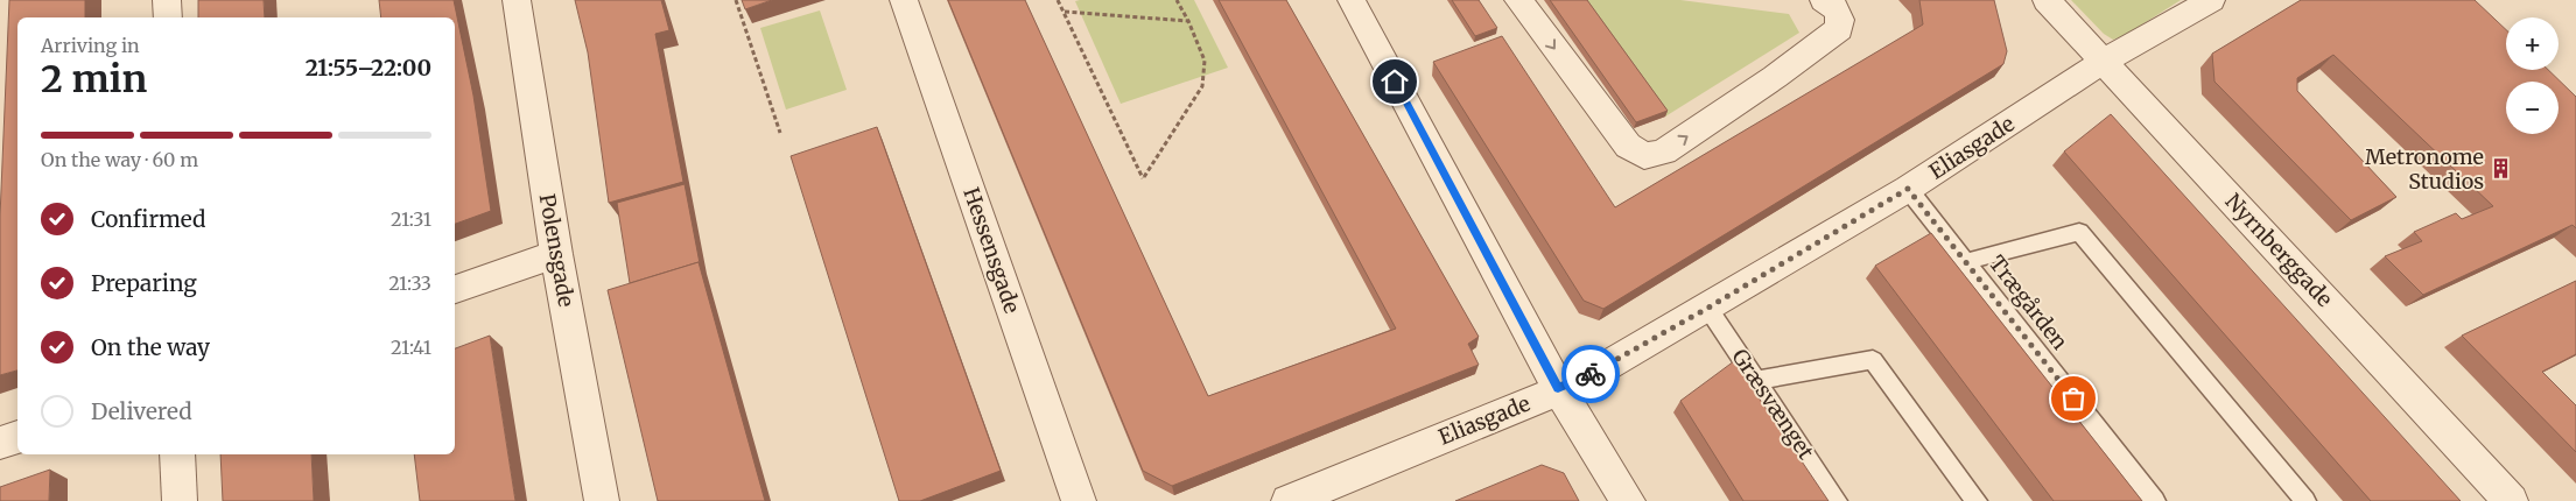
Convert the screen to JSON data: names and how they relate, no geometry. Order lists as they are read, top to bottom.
{
  "streets": {
    "street": [
      "Eliasgade",
      "Polensgade",
      "Hessensgade",
      "Nyrnberggade"
    ],
    "lane": ["Trægården", "Græsvænget"]
  },
  "crossings": [
    ["Eliasgade", "Nyrnberggade"],
    ["Eliasgade", "Trægården"],
    ["Eliasgade", "Græsvænget"]
  ],
  "places": {
    "building": ["Metronome Studios"]
  },
  "page": {
    "map_buttons": ["+", "−"],
    "heading": ["2 min", "Arriving in", "21:55–22:00"],
    "bar": "On the way · 60 m",
    "list": [
      ["Confirmed", "21:31"],
      ["Preparing", "21:33"],
      ["On the way", "21:41"],
      "Delivered"
    ]
  }
}
